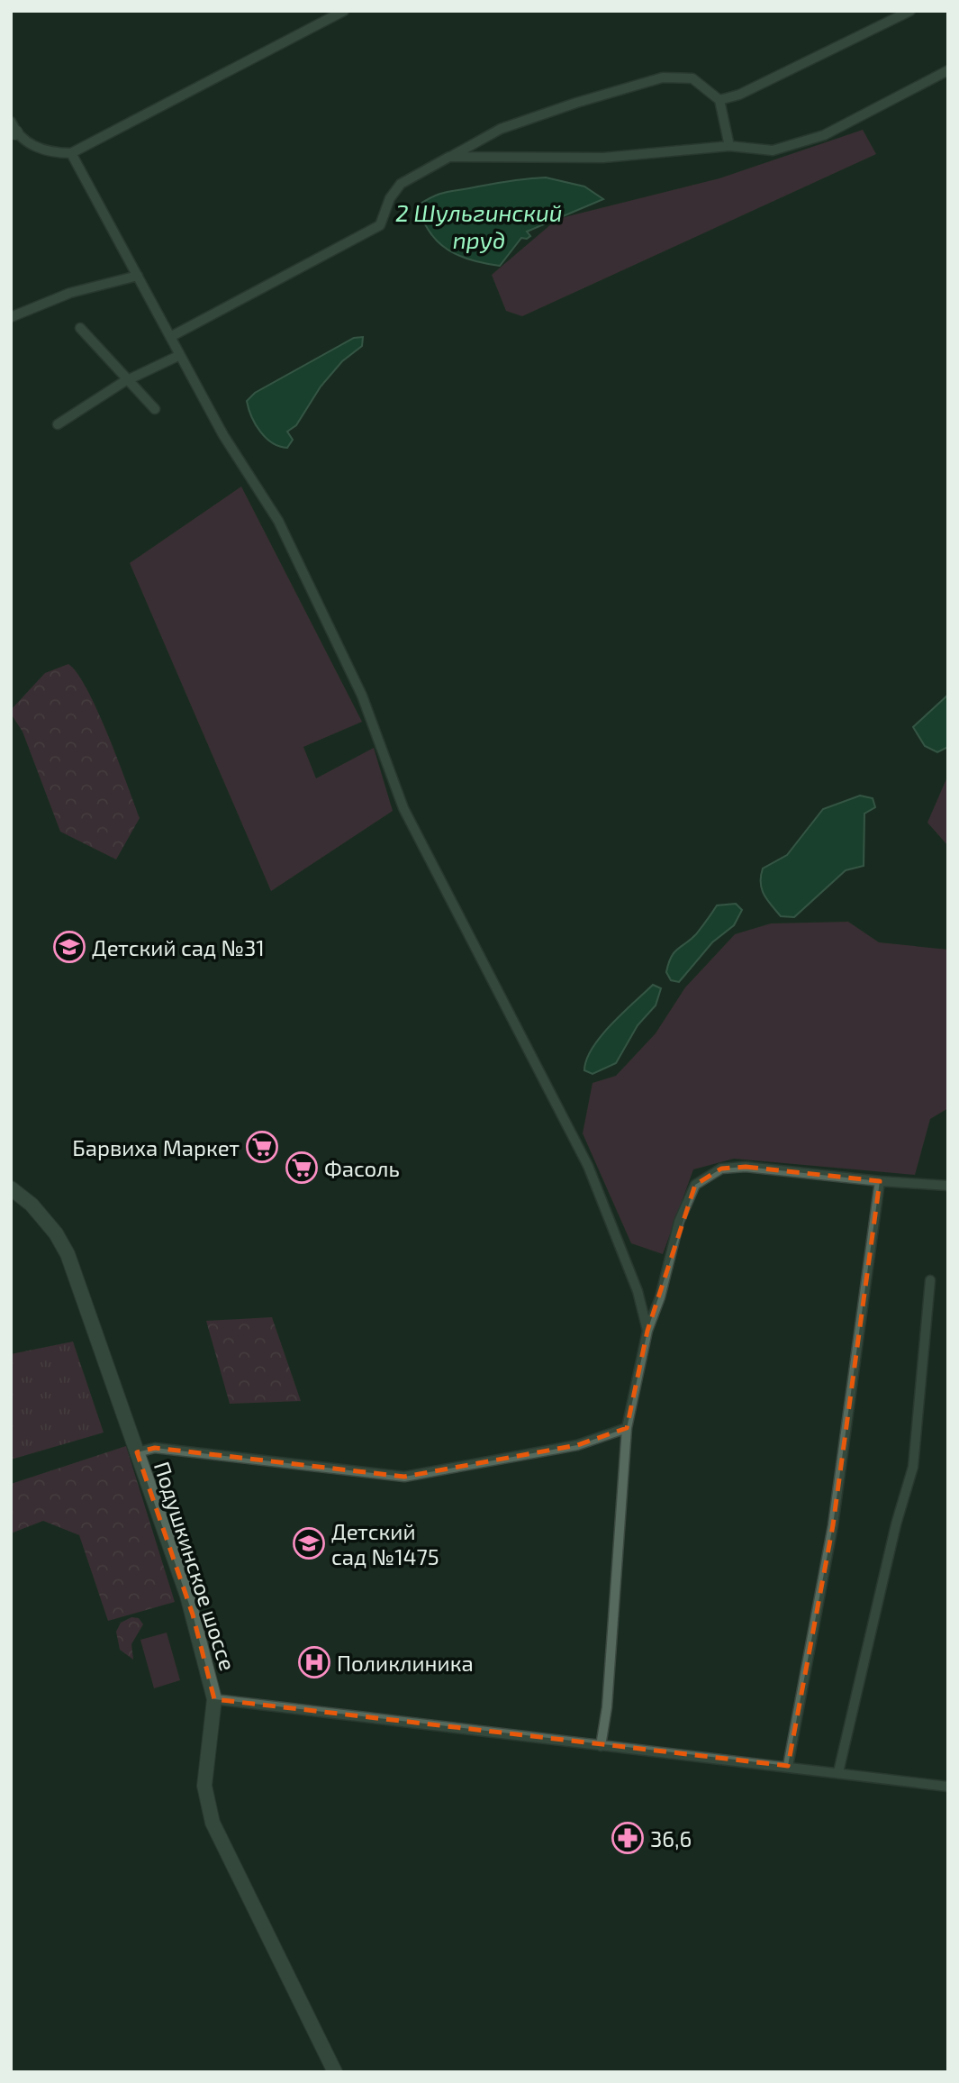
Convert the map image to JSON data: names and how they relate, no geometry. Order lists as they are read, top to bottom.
{
  "streets": {
    "main road": ["Подушкинское шоссе"]
  },
  "water": ["2 Шульгинский пруд"],
  "places": {
    "school or university": ["Детский сад №31", "Детский сад №1475"],
    "supermarket": ["Барвиха Маркет", "Фасоль"],
    "hospital": ["Поликлиника"],
    "pharmacy": ["36,6"]
  }
}
